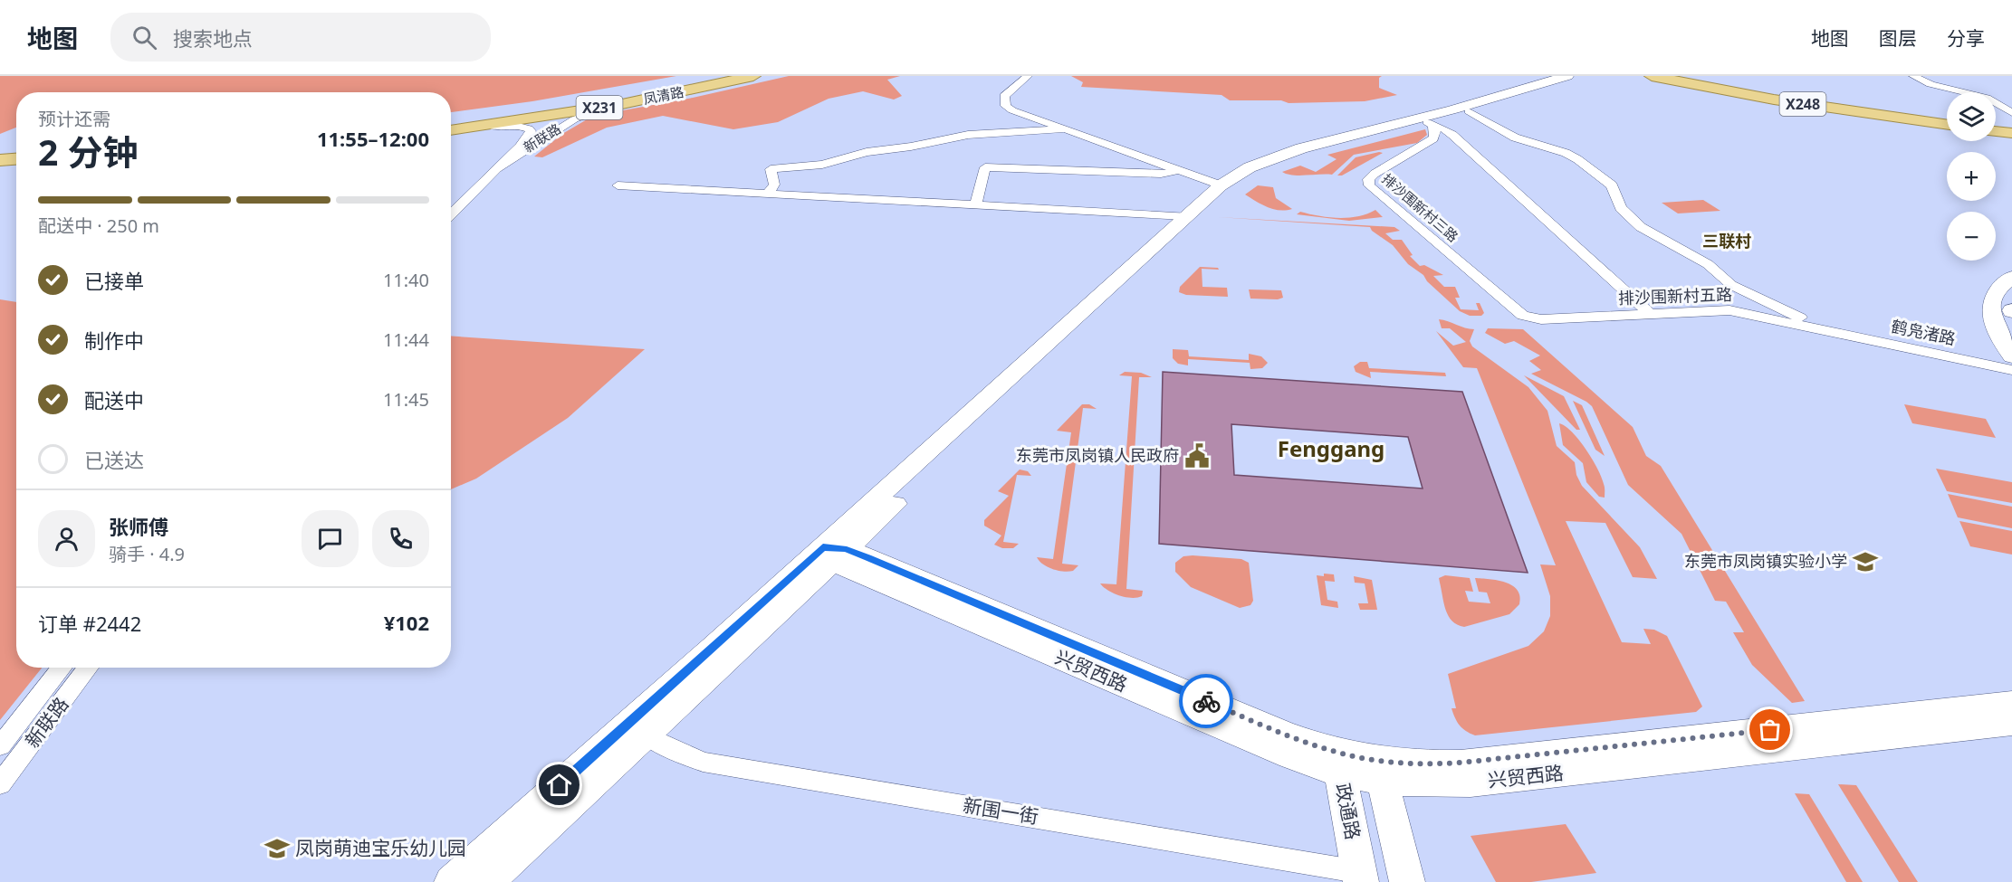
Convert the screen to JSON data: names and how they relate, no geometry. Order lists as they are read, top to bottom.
{
  "streets": {
    "main road": ["凤清路", "X248", "X231"],
    "street": [
      "新联路",
      "排沙围新村三路",
      "排沙围新村五路",
      "鹤凫渚路",
      "兴贸西路",
      "新围一街",
      "政通路"
    ]
  },
  "crossings": [
    ["凤清路", "新联路"],
    ["排沙围新村三路", "排沙围新村五路"],
    ["排沙围新村五路", "鹤凫渚路"],
    ["兴贸西路", "政通路"],
    ["新围一街", "政通路"]
  ],
  "districts": ["三联村", "Fenggang"],
  "places": {
    "public building": ["东莞市凤岗镇人民政府"],
    "school or university": ["东莞市凤岗镇实验小学", "凤岗萌迪宝乐幼儿园"]
  },
  "page": {
    "header": "地图",
    "search": "搜索地点",
    "nav": ["地图", "图层", "分享"],
    "map_buttons": ["+", "−"],
    "heading": ["2 分钟", "预计还需", "11:55–12:00"],
    "panel": [
      "张师傅",
      "骑手 · 4.9",
      "订单 #2442",
      "¥102"
    ],
    "bar": "配送中 · 250 m",
    "list": [
      ["已接单", "11:40"],
      ["制作中", "11:44"],
      ["配送中", "11:45"],
      "已送达"
    ]
  }
}
